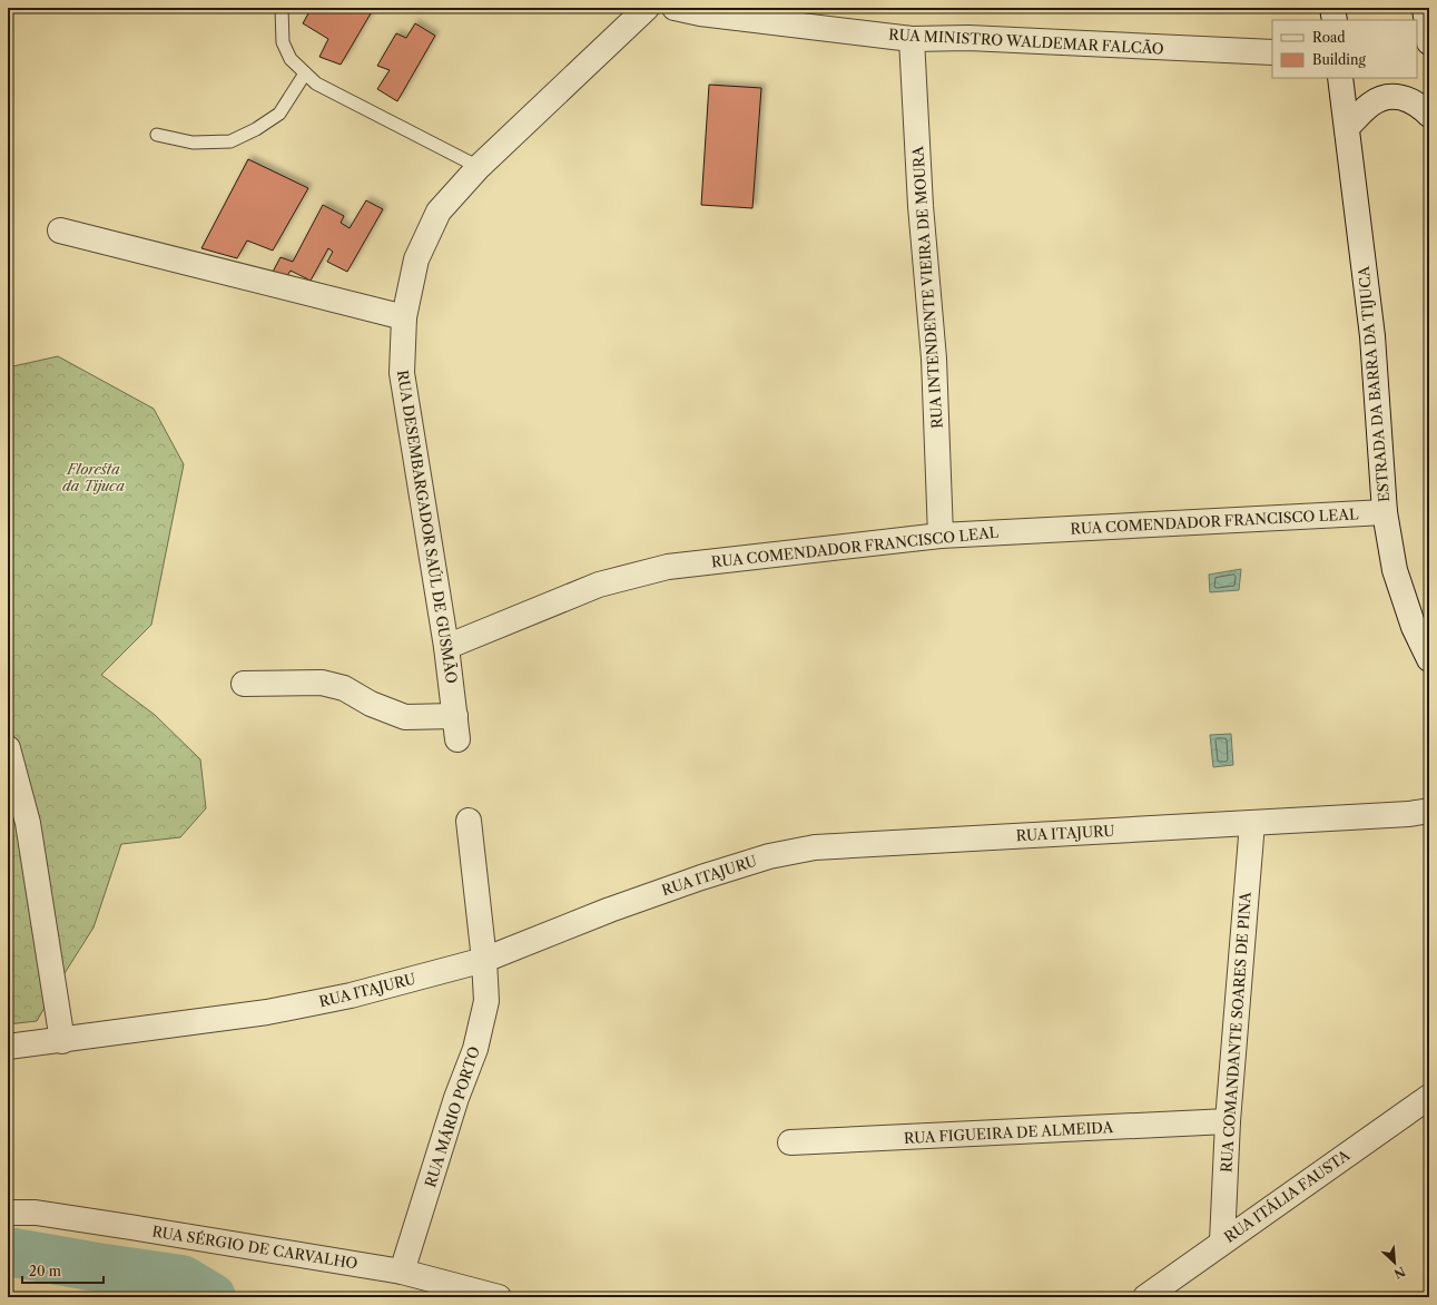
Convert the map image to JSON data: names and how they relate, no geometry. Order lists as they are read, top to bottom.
{
  "streets": {
    "street": [
      "RUA MINISTRO WALDEMAR FALCÃO",
      "RUA INTENDENTE VIEIRA DE MOURA",
      "ESTRADA DA BARRA DA TIJUCA",
      "RUA COMENDADOR FRANCISCO LEAL",
      "RUA DESEMBARGADOR SAÚL DE GUSMÃO",
      "RUA ITAJURU",
      "RUA COMANDANTE SOARES DE PINA",
      "RUA MÁRIO PORTO",
      "RUA FIGUEIRA DE ALMEIDA",
      "RUA ITÁLIA FAUSTA",
      "RUA SÉRGIO DE CARVALHO"
    ]
  },
  "crossings": [
    ["RUA MINISTRO WALDEMAR FALCÃO", "RUA INTENDENTE VIEIRA DE MOURA"],
    ["RUA INTENDENTE VIEIRA DE MOURA", "RUA COMENDADOR FRANCISCO LEAL"],
    ["ESTRADA DA BARRA DA TIJUCA", "RUA COMENDADOR FRANCISCO LEAL"],
    ["RUA COMENDADOR FRANCISCO LEAL", "RUA DESEMBARGADOR SAÚL DE GUSMÃO"],
    ["RUA ITAJURU", "RUA COMANDANTE SOARES DE PINA"],
    ["RUA ITAJURU", "RUA MÁRIO PORTO"],
    ["RUA COMANDANTE SOARES DE PINA", "RUA FIGUEIRA DE ALMEIDA"],
    ["RUA COMANDANTE SOARES DE PINA", "RUA ITÁLIA FAUSTA"],
    ["RUA MÁRIO PORTO", "RUA SÉRGIO DE CARVALHO"]
  ],
  "parks": ["Floresta da Tijuca"],
  "legend": ["Road", "Building"],
  "scale_bar": "20 m",
  "north": "bottom right"
}
